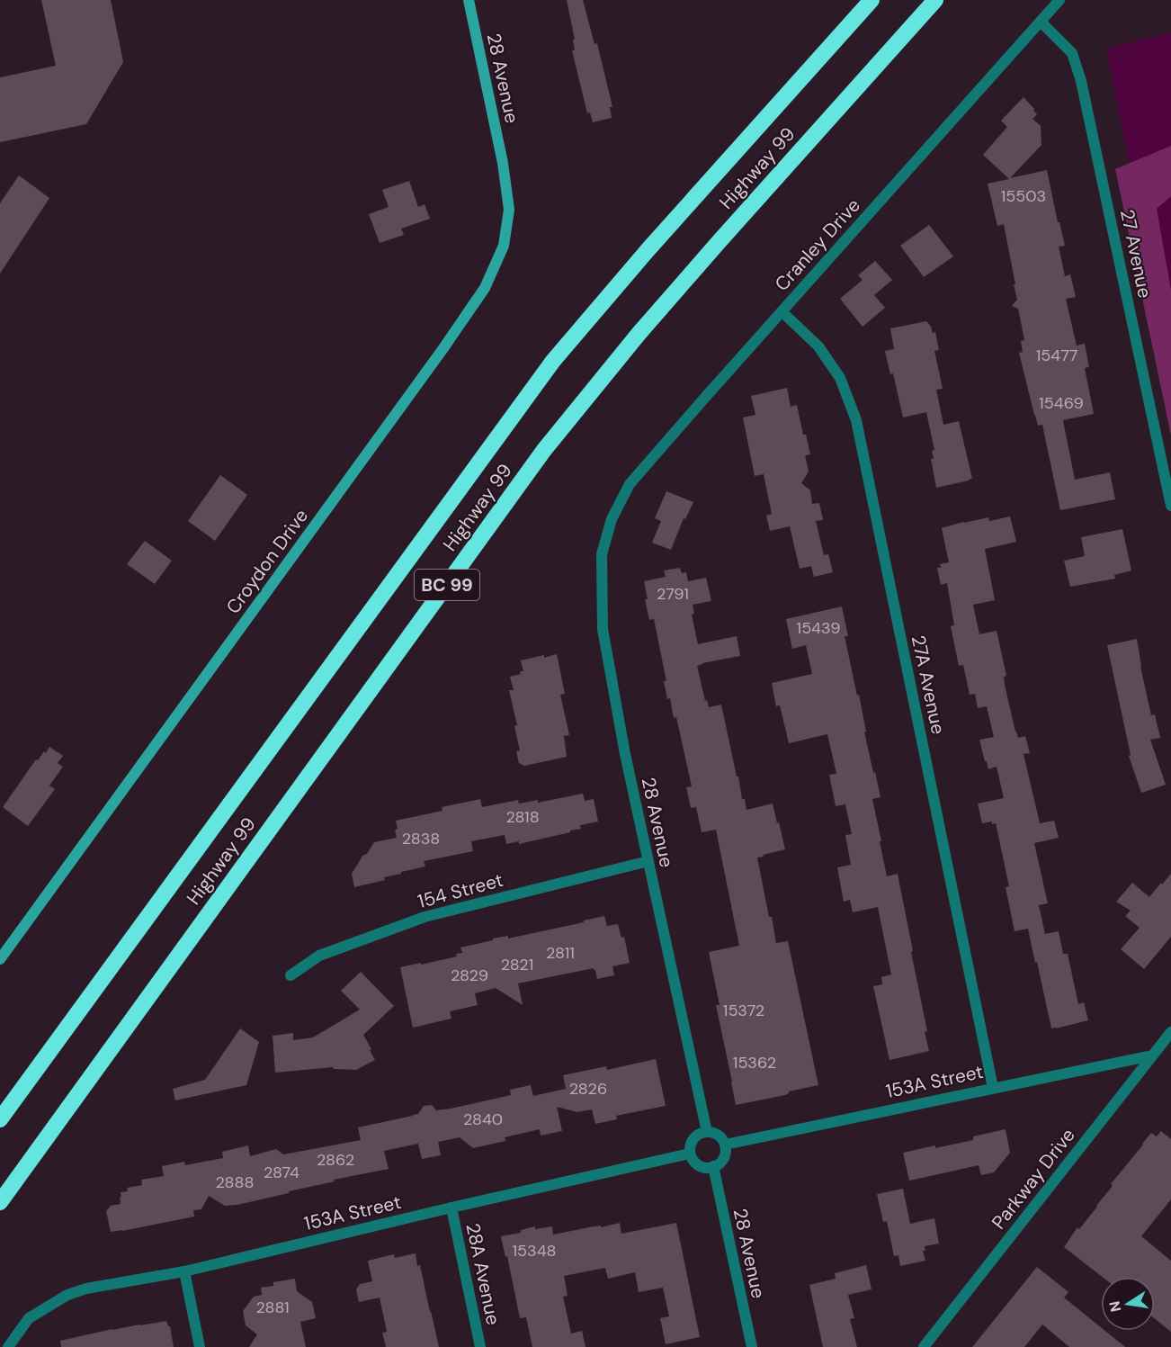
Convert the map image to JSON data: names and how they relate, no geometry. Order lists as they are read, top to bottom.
{
  "streets": {
    "highway": ["Highway 99", "BC 99"],
    "street": [
      "28 Avenue",
      "Cranley Drive",
      "27 Avenue",
      "Croydon Drive",
      "27A Avenue",
      "154 Street",
      "153A Street",
      "Parkway Drive",
      "28A Avenue"
    ]
  },
  "crossings": [
    ["28 Avenue", "Cranley Drive"],
    ["28 Avenue", "Croydon Drive"],
    ["28 Avenue", "154 Street"],
    ["28 Avenue", "153A Street"],
    ["Cranley Drive", "27 Avenue"],
    ["Cranley Drive", "27A Avenue"],
    ["27A Avenue", "153A Street"],
    ["153A Street", "Parkway Drive"],
    ["153A Street", "28A Avenue"]
  ],
  "house_numbers": [
    "15503",
    "15477",
    "15469",
    "2791",
    "15439",
    "2818",
    "2838",
    "2811",
    "2821",
    "2829",
    "15372",
    "15362",
    "2826",
    "2840",
    "2862",
    "2874",
    "2888",
    "15348",
    "2881"
  ],
  "north": "left"
}
